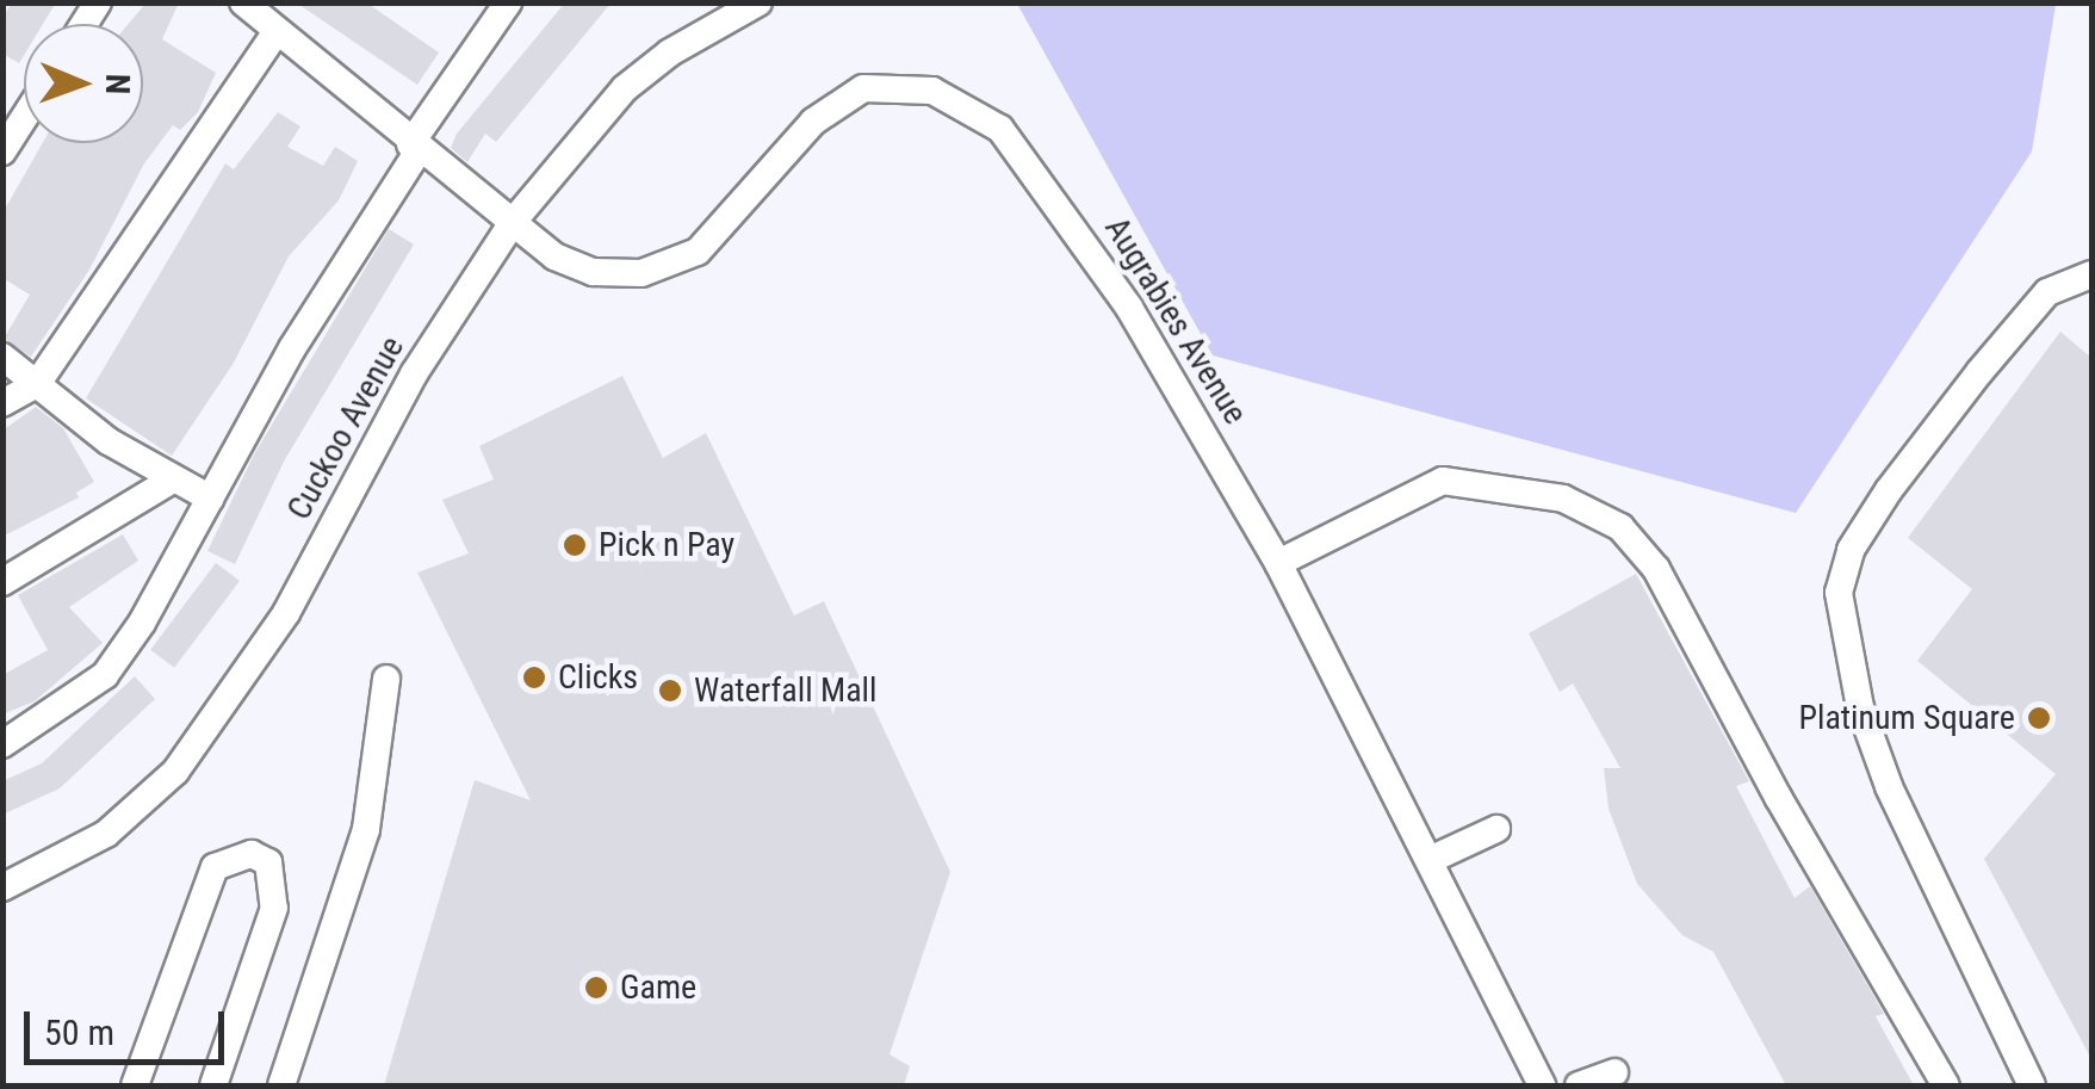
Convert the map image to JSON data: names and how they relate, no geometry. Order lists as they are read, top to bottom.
{
  "streets": {
    "street": ["Augrabies Avenue", "Cuckoo Avenue"]
  },
  "crossings": [
    ["Augrabies Avenue", "Cuckoo Avenue"]
  ],
  "places": [
    "Pick n Pay",
    "Clicks",
    "Waterfall Mall",
    "Platinum Square",
    "Game"
  ],
  "scale_bar": "50 m",
  "north": "right"
}
